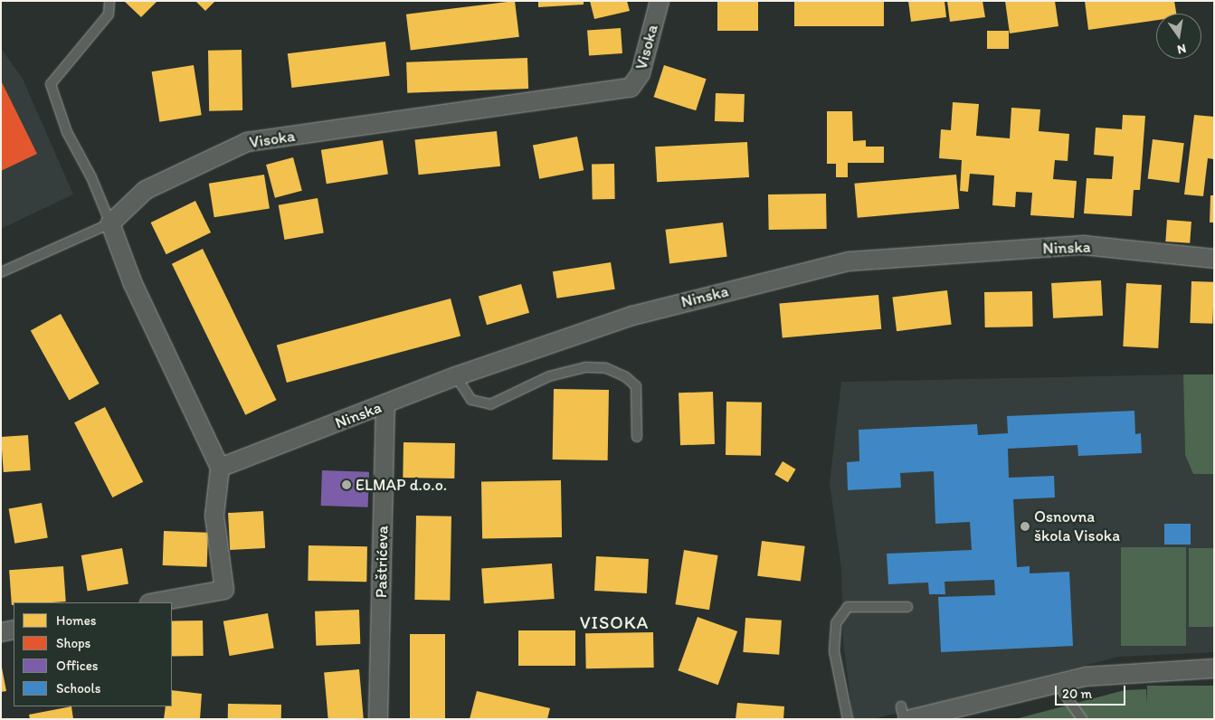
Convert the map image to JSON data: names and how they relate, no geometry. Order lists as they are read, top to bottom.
{
  "streets": {
    "street": ["Visoka", "Ninska", "Paštrićeva"]
  },
  "crossings": [
    ["Ninska", "Paštrićeva"]
  ],
  "districts": ["VISOKA"],
  "places": ["ELMAP d.o.o.", "Osnovna škola Visoka"],
  "legend": [
    "Homes",
    "Shops",
    "Offices",
    "Schools"
  ],
  "scale_bar": "20 m",
  "north": "bottom"
}
